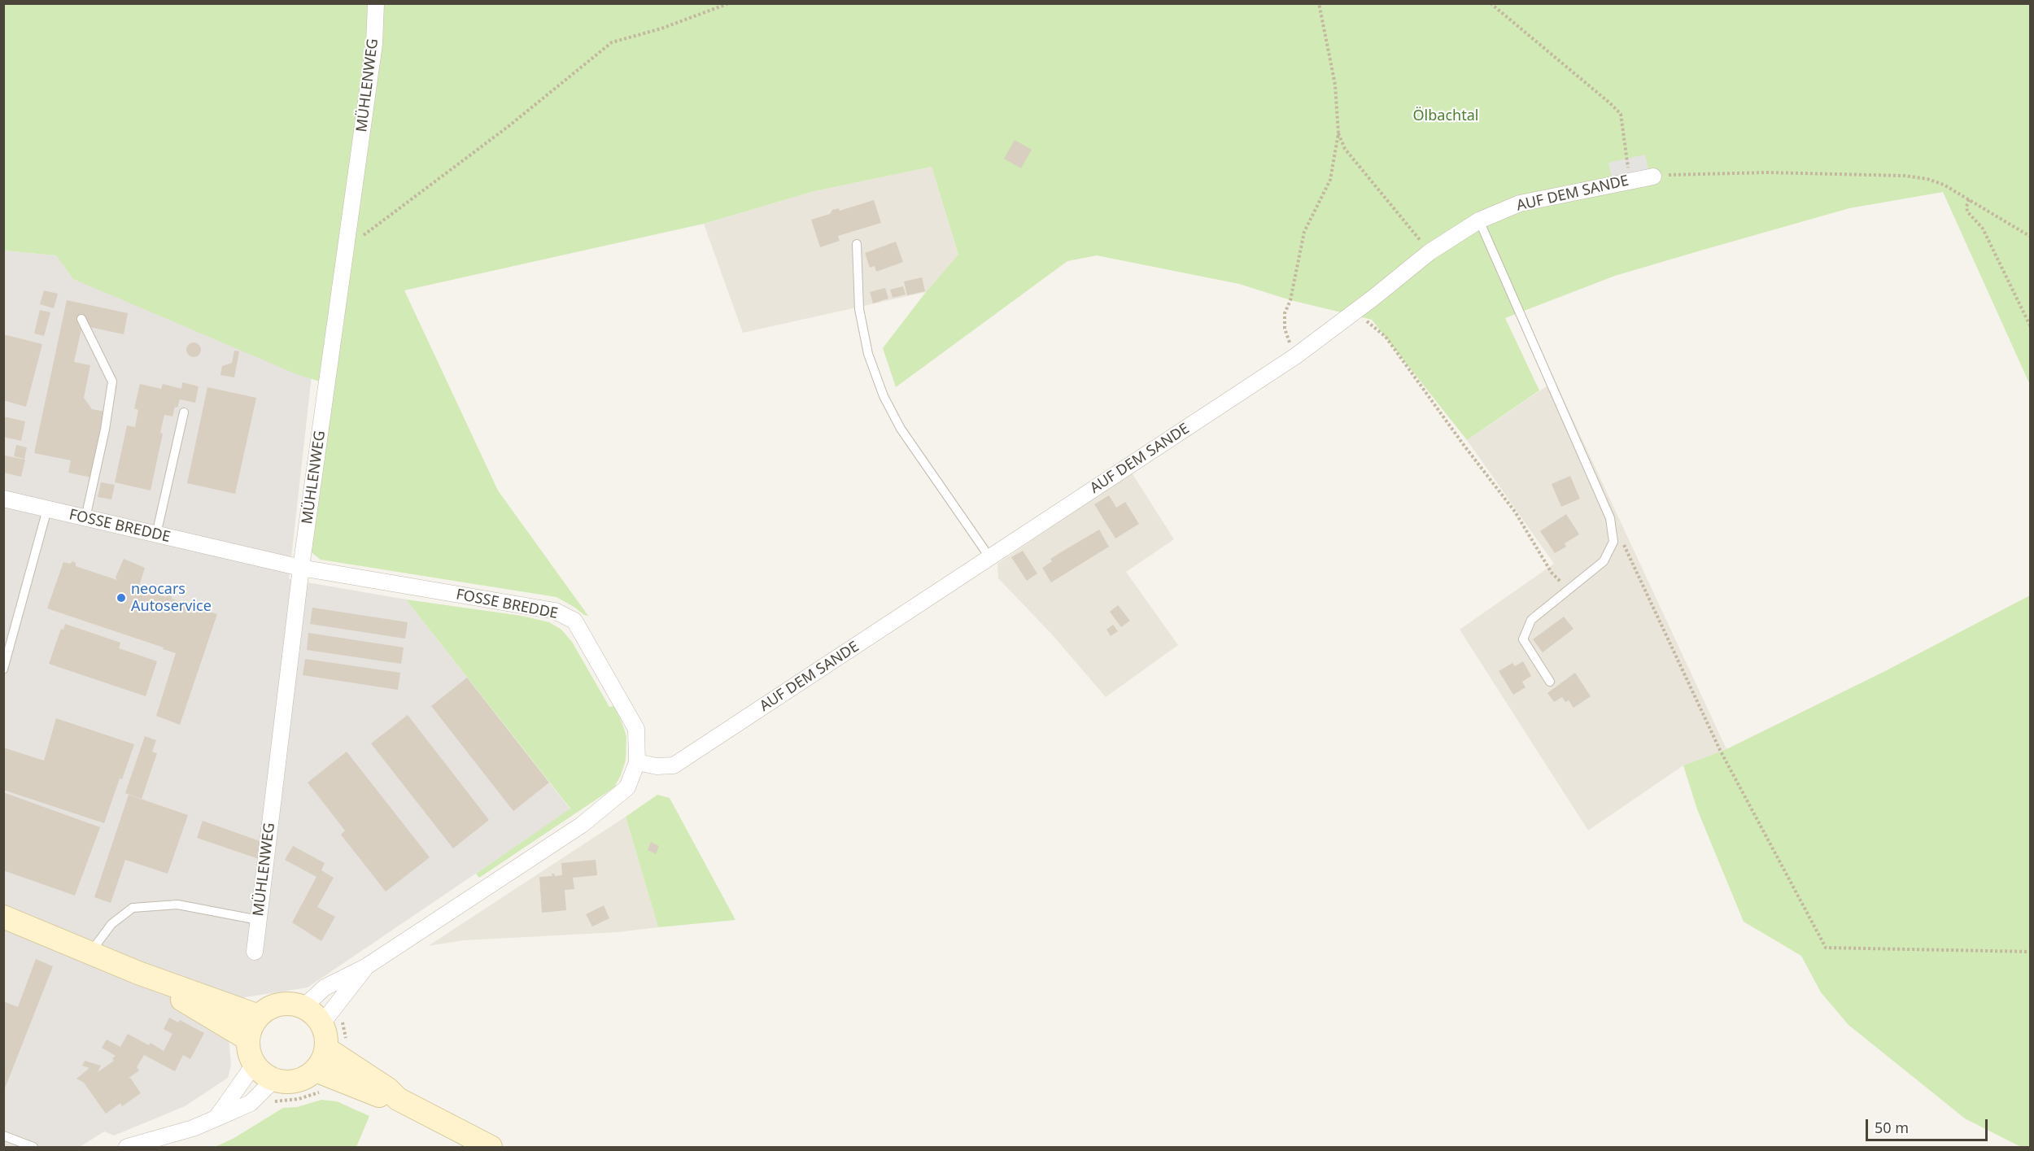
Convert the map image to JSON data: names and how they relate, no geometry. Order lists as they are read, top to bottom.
{
  "streets": {
    "street": ["MÜHLENWEG", "AUF DEM SANDE", "FOSSE BREDDE"]
  },
  "crossings": [
    ["MÜHLENWEG", "FOSSE BREDDE"],
    ["AUF DEM SANDE", "FOSSE BREDDE"]
  ],
  "parks": ["Ölbachtal"],
  "places": ["neocars Autoservice"],
  "scale_bar": "50 m"
}
